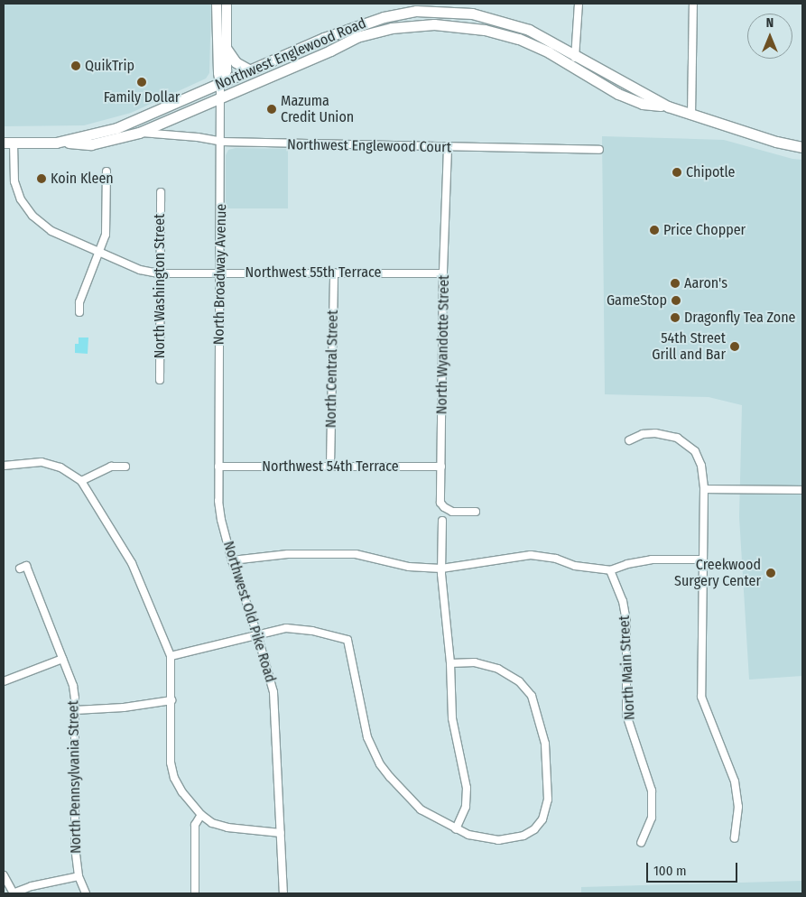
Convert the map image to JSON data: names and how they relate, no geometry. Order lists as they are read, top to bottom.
{
  "streets": {
    "main road": ["Northwest Englewood Road"],
    "street": [
      "Northwest Englewood Court",
      "Northwest 55th Terrace",
      "North Broadway Avenue",
      "North Washington Street",
      "North Wyandotte Street",
      "North Central Street",
      "Northwest 54th Terrace",
      "Northwest Old Pike Road",
      "North Main Street",
      "North Pennsylvania Street"
    ]
  },
  "crossings": [
    ["Northwest Englewood Road", "Northwest Englewood Court"],
    ["Northwest Englewood Road", "Northwest 55th Terrace"],
    ["Northwest Englewood Road", "North Broadway Avenue"],
    ["Northwest Englewood Court", "North Broadway Avenue"],
    ["Northwest Englewood Court", "North Wyandotte Street"],
    ["Northwest 55th Terrace", "North Broadway Avenue"],
    ["Northwest 55th Terrace", "North Washington Street"],
    ["Northwest 55th Terrace", "North Wyandotte Street"],
    ["Northwest 55th Terrace", "North Central Street"],
    ["North Broadway Avenue", "Northwest 54th Terrace"],
    ["North Broadway Avenue", "Northwest Old Pike Road"],
    ["North Wyandotte Street", "Northwest 54th Terrace"],
    ["North Central Street", "Northwest 54th Terrace"],
    ["Northwest 54th Terrace", "Northwest Old Pike Road"]
  ],
  "places": [
    "QuikTrip",
    "Family Dollar",
    "Mazuma Credit Union",
    "Chipotle",
    "Koin Kleen",
    "Price Chopper",
    "Aaron's",
    "GameStop",
    "Dragonfly Tea Zone",
    "54th Street Grill and Bar",
    "Creekwood Surgery Center"
  ],
  "scale_bar": "100 m",
  "north": "top"
}
